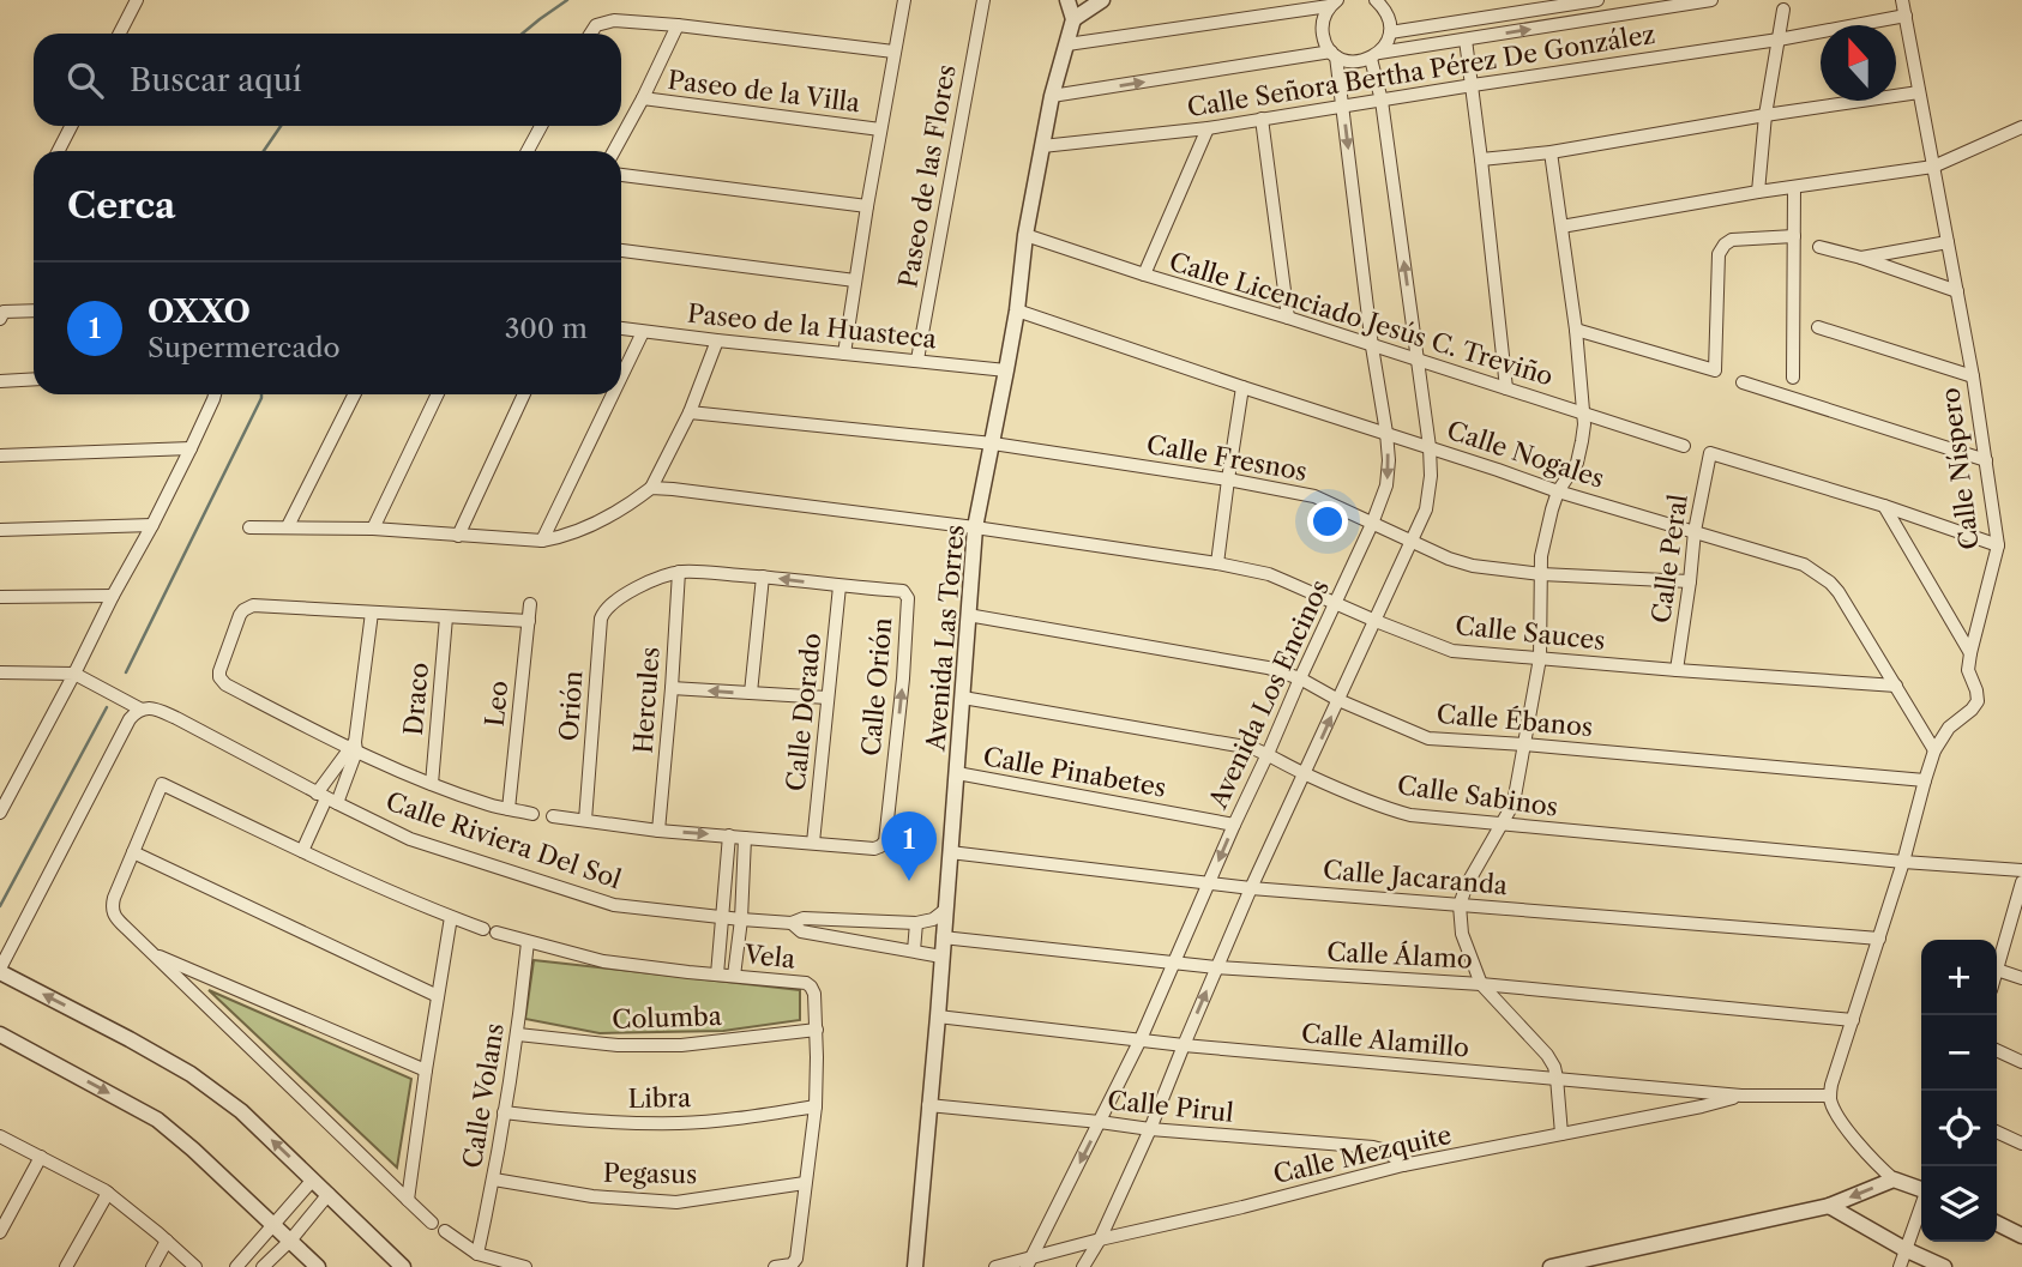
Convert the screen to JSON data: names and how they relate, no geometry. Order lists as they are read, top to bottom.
{
  "streets": {
    "street": [
      "Calle Señora Bertha Pérez De González",
      "Paseo de la Villa",
      "Paseo de las Flores",
      "Calle Licenciado Jesús C. Treviño",
      "Paseo de la Huasteca",
      "Calle Nogales",
      "Calle Fresnos",
      "Calle Níspero",
      "Calle Peral",
      "Calle Sauces",
      "Avenida Las Torres",
      "Calle Orión",
      "Avenida Los Encinos",
      "Draco",
      "Hercules",
      "Leo",
      "Orión",
      "Calle Dorado",
      "Calle Ébanos",
      "Calle Pinabetes",
      "Calle Sabinos",
      "Calle Riviera Del Sol",
      "Calle Jacaranda",
      "Calle Álamo",
      "Vela",
      "Columba",
      "Calle Alamillo",
      "Calle Volans",
      "Libra",
      "Calle Pirul",
      "Calle Mezquite",
      "Pegasus"
    ]
  },
  "crossings": [
    ["Calle Señora Bertha Pérez De González", "Calle Níspero"],
    ["Calle Señora Bertha Pérez De González", "Avenida Las Torres"],
    ["Calle Señora Bertha Pérez De González", "Avenida Los Encinos"],
    ["Paseo de las Flores", "Paseo de la Huasteca"],
    ["Calle Licenciado Jesús C. Treviño", "Avenida Las Torres"],
    ["Calle Licenciado Jesús C. Treviño", "Avenida Los Encinos"],
    ["Paseo de la Huasteca", "Avenida Las Torres"],
    ["Calle Nogales", "Calle Níspero"],
    ["Calle Nogales", "Calle Peral"],
    ["Calle Nogales", "Calle Sauces"],
    ["Calle Nogales", "Avenida Las Torres"],
    ["Calle Nogales", "Avenida Los Encinos"],
    ["Calle Fresnos", "Calle Peral"],
    ["Calle Fresnos", "Avenida Las Torres"],
    ["Calle Fresnos", "Avenida Los Encinos"],
    ["Calle Níspero", "Calle Ébanos"],
    ["Calle Níspero", "Calle Sabinos"],
    ["Calle Níspero", "Calle Jacaranda"],
    ["Calle Níspero", "Calle Álamo"],
    ["Calle Níspero", "Calle Alamillo"],
    ["Calle Peral", "Calle Sauces"],
    ["Calle Sauces", "Avenida Las Torres"],
    ["Calle Sauces", "Avenida Los Encinos"],
    ["Avenida Las Torres", "Calle Ébanos"],
    ["Avenida Las Torres", "Calle Pinabetes"],
    ["Avenida Las Torres", "Calle Sabinos"],
    ["Avenida Las Torres", "Calle Riviera Del Sol"],
    ["Avenida Las Torres", "Calle Jacaranda"],
    ["Avenida Las Torres", "Calle Álamo"],
    ["Avenida Las Torres", "Calle Alamillo"],
    ["Avenida Las Torres", "Calle Pirul"],
    ["Calle Orión", "Hercules"],
    ["Calle Orión", "Orión"],
    ["Calle Orión", "Calle Dorado"],
    ["Avenida Los Encinos", "Calle Ébanos"],
    ["Avenida Los Encinos", "Calle Pinabetes"],
    ["Avenida Los Encinos", "Calle Sabinos"],
    ["Avenida Los Encinos", "Calle Jacaranda"],
    ["Avenida Los Encinos", "Calle Álamo"],
    ["Avenida Los Encinos", "Calle Alamillo"],
    ["Avenida Los Encinos", "Calle Pirul"],
    ["Avenida Los Encinos", "Calle Mezquite"],
    ["Vela", "Columba"],
    ["Vela", "Calle Volans"],
    ["Vela", "Libra"],
    ["Vela", "Pegasus"],
    ["Columba", "Calle Volans"],
    ["Calle Alamillo", "Calle Mezquite"],
    ["Calle Volans", "Libra"],
    ["Calle Volans", "Pegasus"],
    ["Calle Pirul", "Calle Mezquite"]
  ],
  "north": "top",
  "page": {
    "search": "Buscar aquí",
    "heading": "Cerca",
    "list": [
      {
        "mark": "1",
        "name": "OXXO",
        "note": "Supermercado",
        "value": "300 m"
      }
    ],
    "pins": "1",
    "map_buttons": ["+", "−"]
  }
}
